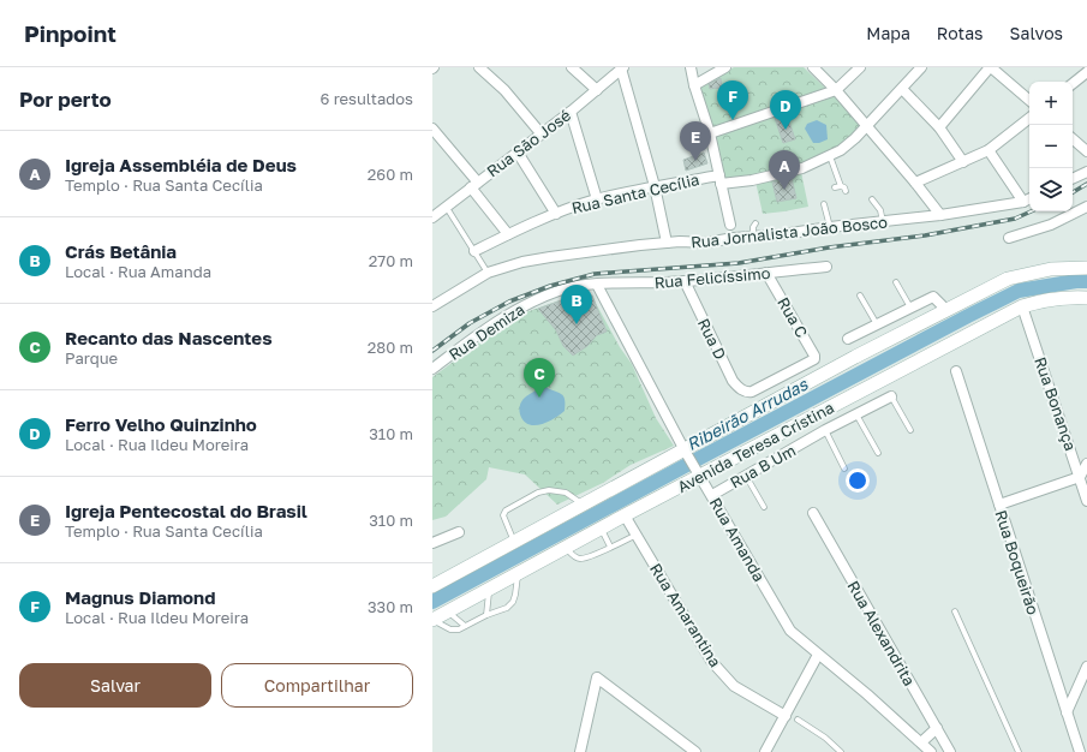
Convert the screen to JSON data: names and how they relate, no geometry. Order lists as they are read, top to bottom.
{
  "streets": {
    "main road": ["Avenida Teresa Cristina"],
    "street": [
      "Rua São José",
      "Rua Santa Cecília",
      "Rua Jornalista João Bosco",
      "Rua Felicíssimo",
      "Rua C",
      "Rua Demiza",
      "Rua D",
      "Rua Bonança",
      "Rua B Um",
      "Rua Amanda",
      "Rua Boqueirão",
      "Rua Amarantina",
      "Rua Alexandrita"
    ]
  },
  "crossings": [
    ["Rua Felicíssimo", "Rua C"],
    ["Rua Felicíssimo", "Rua Demiza"],
    ["Rua Felicíssimo", "Rua D"],
    ["Rua Felicíssimo", "Rua Amanda"],
    ["Rua C", "Rua D"],
    ["Rua Demiza", "Rua Amanda"],
    ["Rua Bonança", "Avenida Teresa Cristina"],
    ["Avenida Teresa Cristina", "Rua Amanda"],
    ["Avenida Teresa Cristina", "Rua Amarantina"],
    ["Rua B Um", "Rua Amanda"]
  ],
  "water": ["Ribeirão Arrudas"],
  "page": {
    "header": "Pinpoint",
    "nav": ["Mapa", "Rotas", "Salvos"],
    "heading": ["Por perto", "6 resultados"],
    "pins": [
      "F",
      "D",
      "E",
      "A",
      "B",
      "C"
    ],
    "map_buttons": ["+", "−"],
    "list": [
      {
        "mark": "A",
        "name": "Igreja Assembléia de Deus",
        "note": "Templo · Rua Santa Cecília",
        "value": "260 m"
      },
      {
        "mark": "B",
        "name": "Crás Betânia",
        "note": "Local · Rua Amanda",
        "value": "270 m"
      },
      {
        "mark": "C",
        "name": "Recanto das Nascentes",
        "note": "Parque",
        "value": "280 m"
      },
      {
        "mark": "D",
        "name": "Ferro Velho Quinzinho",
        "note": "Local · Rua Ildeu Moreira",
        "value": "310 m"
      },
      {
        "mark": "E",
        "name": "Igreja Pentecostal do Brasil",
        "note": "Templo · Rua Santa Cecília",
        "value": "310 m"
      },
      {
        "mark": "F",
        "name": "Magnus Diamond",
        "note": "Local · Rua Ildeu Moreira",
        "value": "330 m"
      }
    ],
    "buttons": ["Salvar", "Compartilhar"]
  }
}
